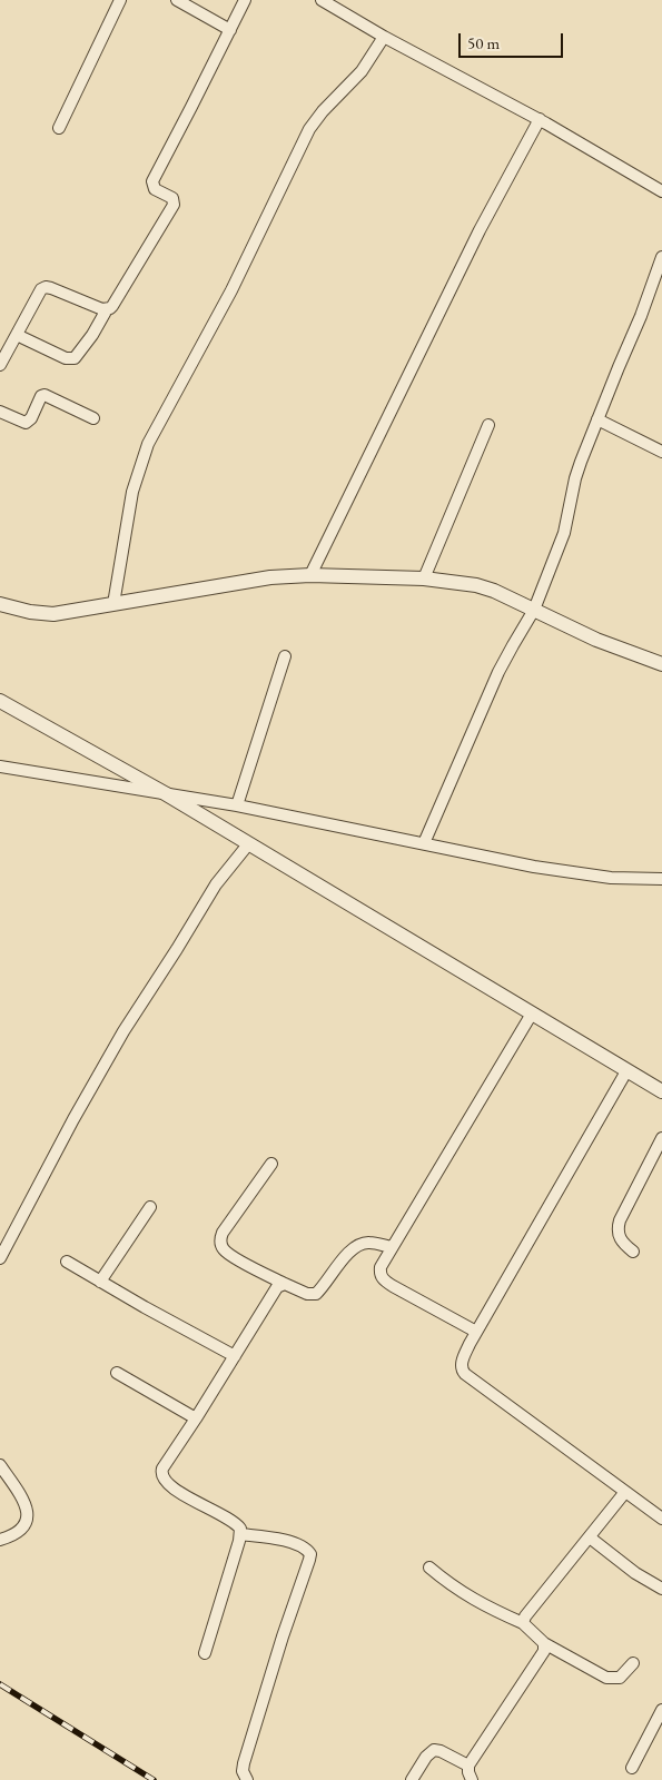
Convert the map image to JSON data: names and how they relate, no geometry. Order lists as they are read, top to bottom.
{
  "scale_bar": "50 m"
}
